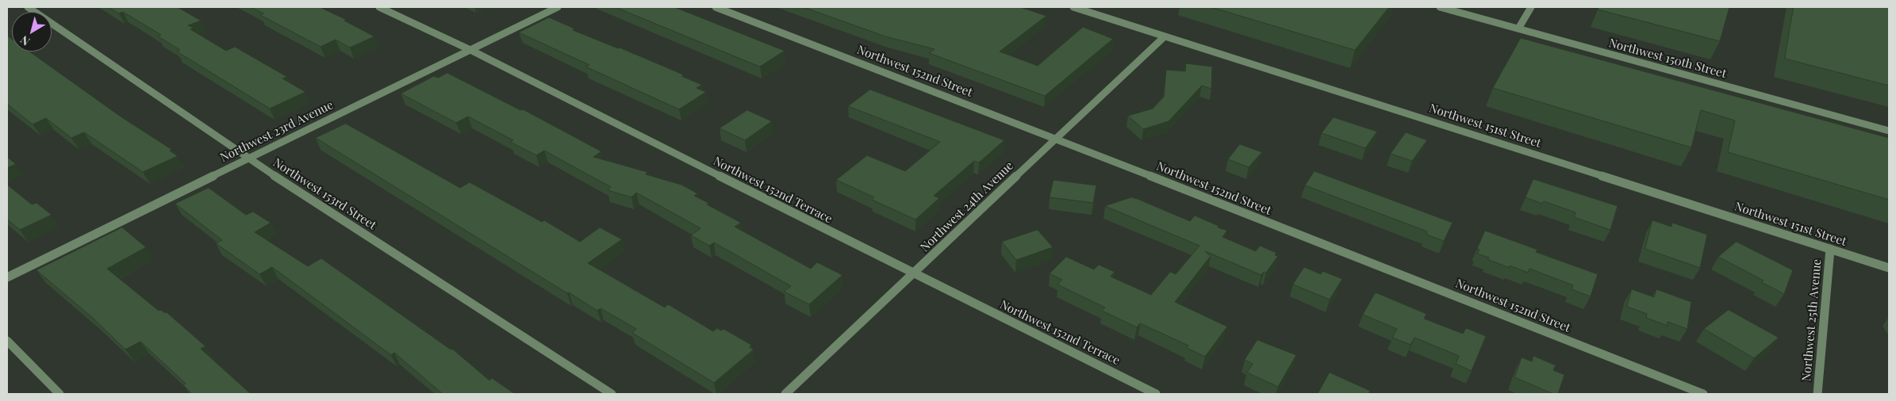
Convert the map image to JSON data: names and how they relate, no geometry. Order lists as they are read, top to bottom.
{
  "streets": {
    "street": [
      "Northwest 150th Street",
      "Northwest 152nd Street",
      "Northwest 151st Street",
      "Northwest 23rd Avenue",
      "Northwest 152nd Terrace",
      "Northwest 153rd Street",
      "Northwest 24th Avenue",
      "Northwest 25th Avenue"
    ]
  },
  "crossings": [
    ["Northwest 152nd Street", "Northwest 24th Avenue"],
    ["Northwest 151st Street", "Northwest 24th Avenue"],
    ["Northwest 151st Street", "Northwest 25th Avenue"],
    ["Northwest 23rd Avenue", "Northwest 152nd Terrace"],
    ["Northwest 23rd Avenue", "Northwest 153rd Street"],
    ["Northwest 152nd Terrace", "Northwest 24th Avenue"]
  ],
  "north": "bottom left"
}
